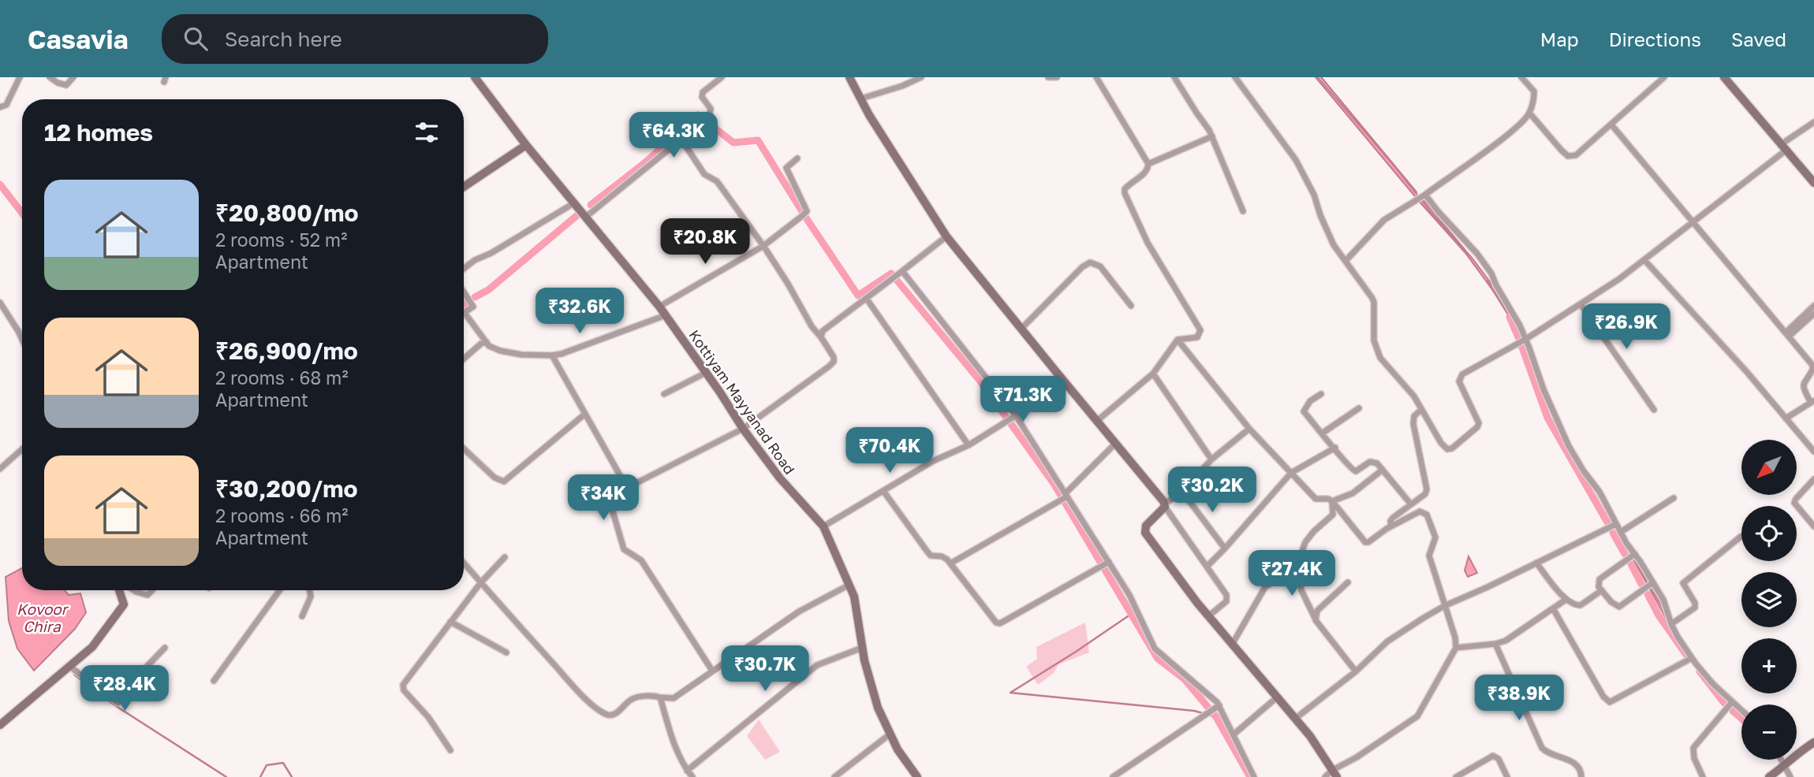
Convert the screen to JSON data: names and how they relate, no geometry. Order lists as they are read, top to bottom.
{
  "streets": {
    "main road": ["Kottiyam Mayyanad Road"]
  },
  "water": ["Kovoor Chira"],
  "north": "bottom left",
  "page": {
    "header": "Casavia",
    "search": "Search here",
    "nav": ["Map", "Directions", "Saved"],
    "heading": "12 homes",
    "price": [
      "₹64.3K",
      "₹20.8K",
      "₹32.6K",
      "₹26.9K",
      "₹71.3K",
      "₹70.4K",
      "₹30.2K",
      "₹34K",
      "₹27.4K",
      "₹30.7K",
      "₹28.4K",
      "₹38.9K"
    ],
    "list": [
      {
        "name": "₹20,800/mo",
        "note": "2 rooms · 52 m² · Apartment"
      },
      {
        "name": "₹26,900/mo",
        "note": "2 rooms · 68 m² · Apartment"
      },
      {
        "name": "₹30,200/mo",
        "note": "2 rooms · 66 m² · Apartment"
      }
    ],
    "map_buttons": ["+", "−"]
  }
}
